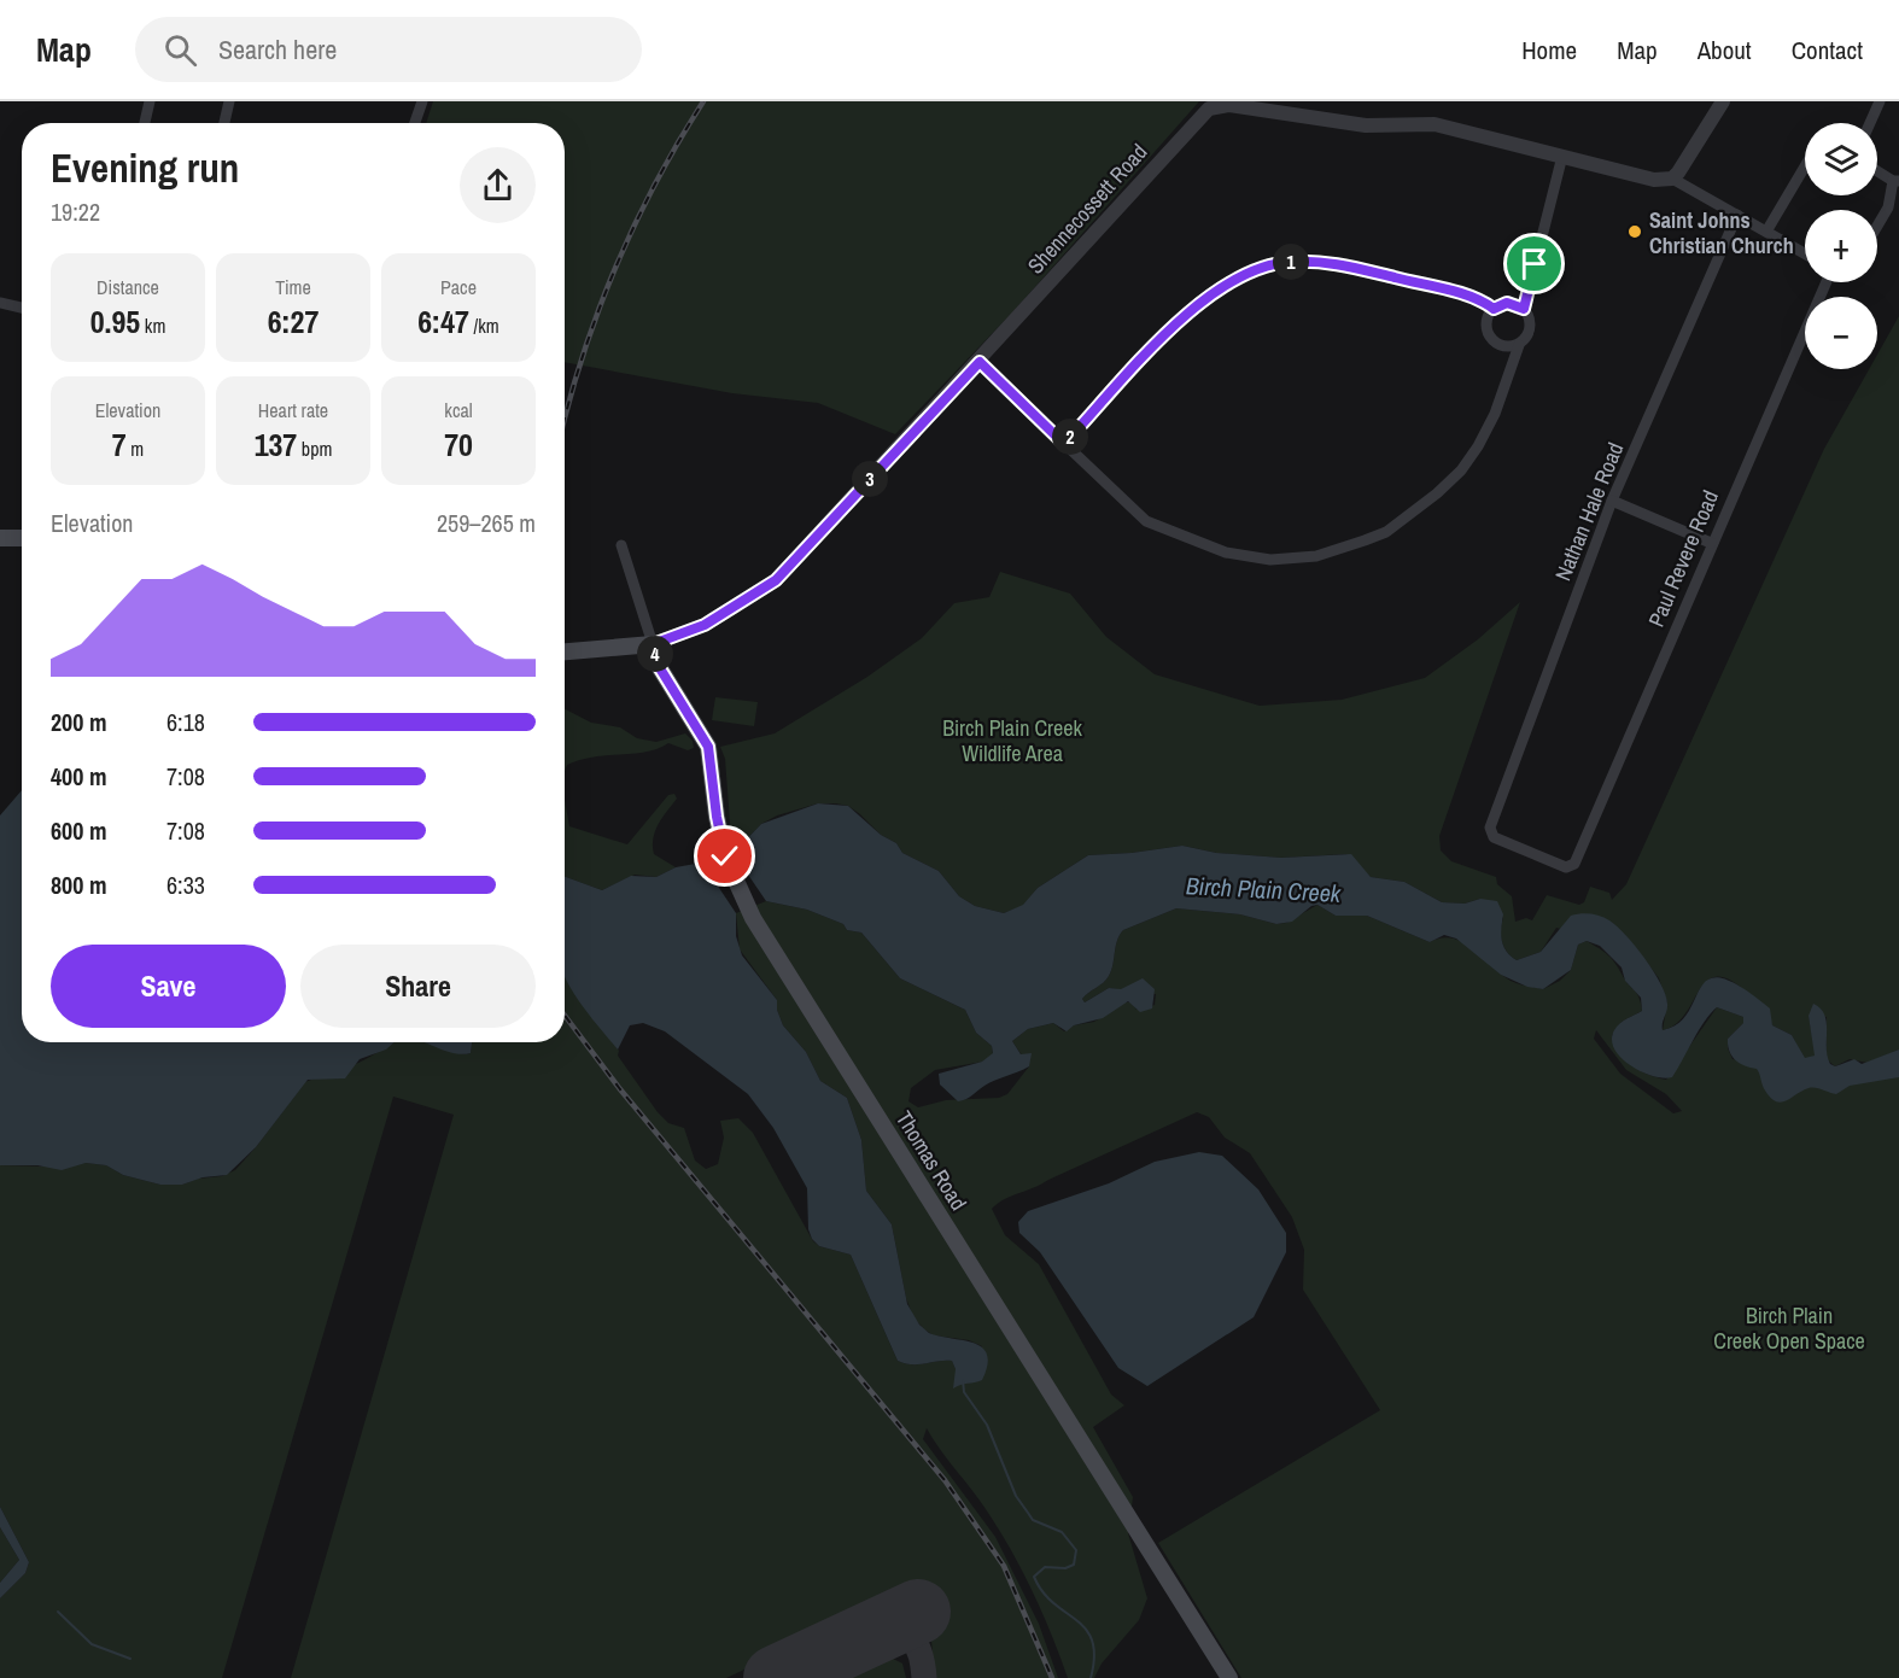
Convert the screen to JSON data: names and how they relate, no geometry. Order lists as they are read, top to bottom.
{
  "streets": {
    "main road": ["Shennecossett Road", "Thomas Road"],
    "street": ["Nathan Hale Road", "Paul Revere Road"]
  },
  "crossings": [
    ["Shennecossett Road", "Thomas Road"],
    ["Nathan Hale Road", "Paul Revere Road"]
  ],
  "water": ["Birch Plain Creek"],
  "parks": ["Birch Plain Creek Wildlife Area", "Birch Plain Creek Open Space"],
  "places": ["Saint Johns Christian Church"],
  "page": {
    "header": "Map",
    "search": "Search here",
    "nav": [
      "Home",
      "Map",
      "About",
      "Contact"
    ],
    "map_buttons": ["+", "−"],
    "heading": ["Evening run", "19:22"],
    "pins": [
      "1",
      "2",
      "3",
      "4"
    ],
    "stats": [
      ["Distance", "0.95 km"],
      ["Time", "6:27"],
      ["Pace", "6:47 /km"],
      ["Elevation", "7 m"],
      ["Heart rate", "137 bpm"],
      ["kcal", "70"]
    ],
    "chart": ["Elevation", "259–265 m"],
    "list": [
      {
        "name": "200 m",
        "note": "6:18"
      },
      {
        "name": "400 m",
        "note": "7:08"
      },
      {
        "name": "600 m",
        "note": "7:08"
      },
      {
        "name": "800 m",
        "note": "6:33"
      }
    ],
    "buttons": ["Save", "Share"]
  }
}
